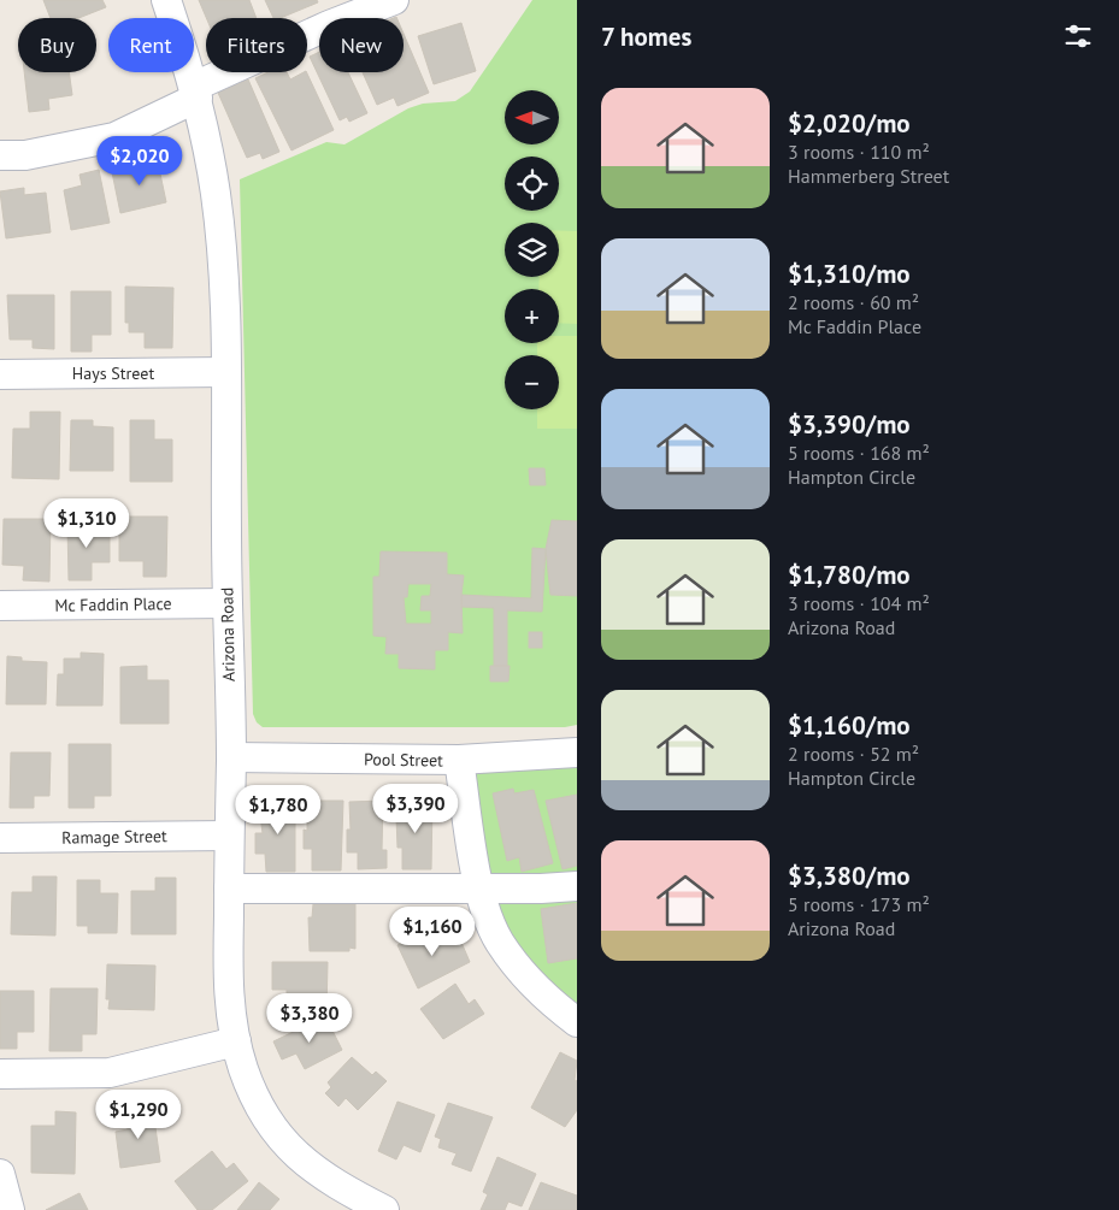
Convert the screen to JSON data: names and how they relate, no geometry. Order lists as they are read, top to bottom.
{
  "streets": {
    "street": [
      "Hays Street",
      "Mc Faddin Place",
      "Arizona Road",
      "Pool Street",
      "Ramage Street"
    ]
  },
  "crossings": [
    ["Hays Street", "Arizona Road"],
    ["Mc Faddin Place", "Arizona Road"],
    ["Arizona Road", "Pool Street"],
    ["Arizona Road", "Ramage Street"]
  ],
  "north": "left",
  "page": {
    "heading": "7 homes",
    "chip": [
      "Buy",
      "Rent",
      "Filters",
      "New"
    ],
    "list": [
      {
        "name": "$2,020/mo",
        "note": "3 rooms · 110 m² · Hammerberg Street"
      },
      {
        "name": "$1,310/mo",
        "note": "2 rooms · 60 m² · Mc Faddin Place"
      },
      {
        "name": "$3,390/mo",
        "note": "5 rooms · 168 m² · Hampton Circle"
      },
      {
        "name": "$1,780/mo",
        "note": "3 rooms · 104 m² · Arizona Road"
      },
      {
        "name": "$1,160/mo",
        "note": "2 rooms · 52 m² · Hampton Circle"
      },
      {
        "name": "$3,380/mo",
        "note": "5 rooms · 173 m² · Arizona Road"
      }
    ],
    "map_buttons": ["+", "−"],
    "price": [
      "$2,020",
      "$1,310",
      "$3,390",
      "$1,780",
      "$1,160",
      "$3,380",
      "$1,290"
    ]
  }
}
